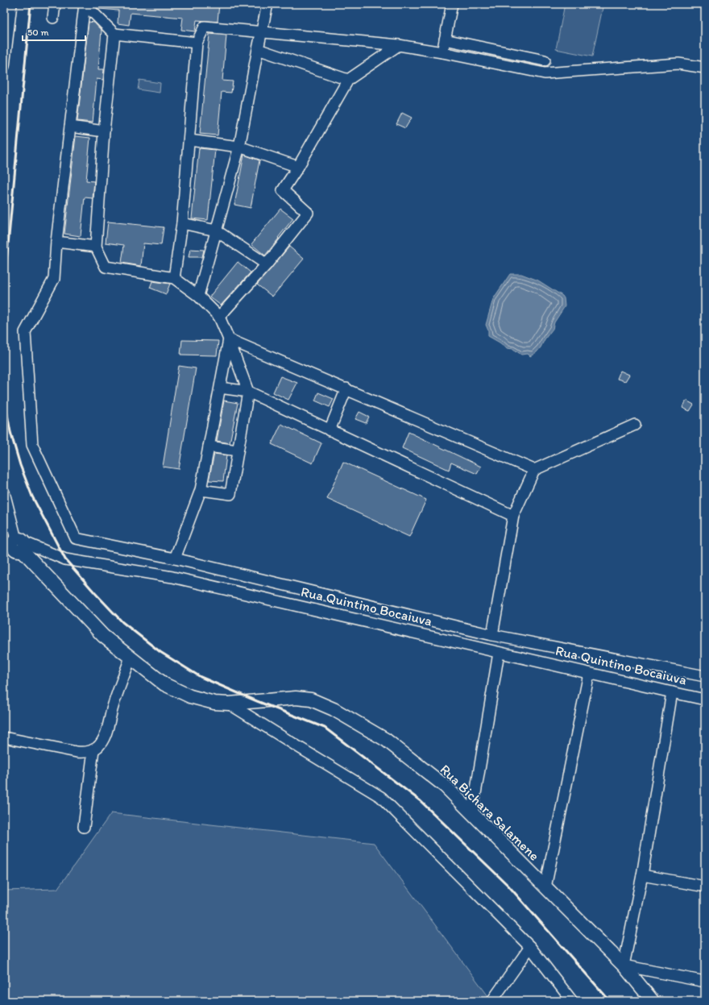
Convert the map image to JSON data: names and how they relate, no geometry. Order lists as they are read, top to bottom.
{
  "streets": {
    "main road": ["Rua Bichara Salamene"],
    "street": ["Rua Quintino Bocaiuva"]
  },
  "crossings": [
    ["Rua Quintino Bocaiuva", "Rua Bichara Salamene"]
  ],
  "scale_bar": "50 m"
}
